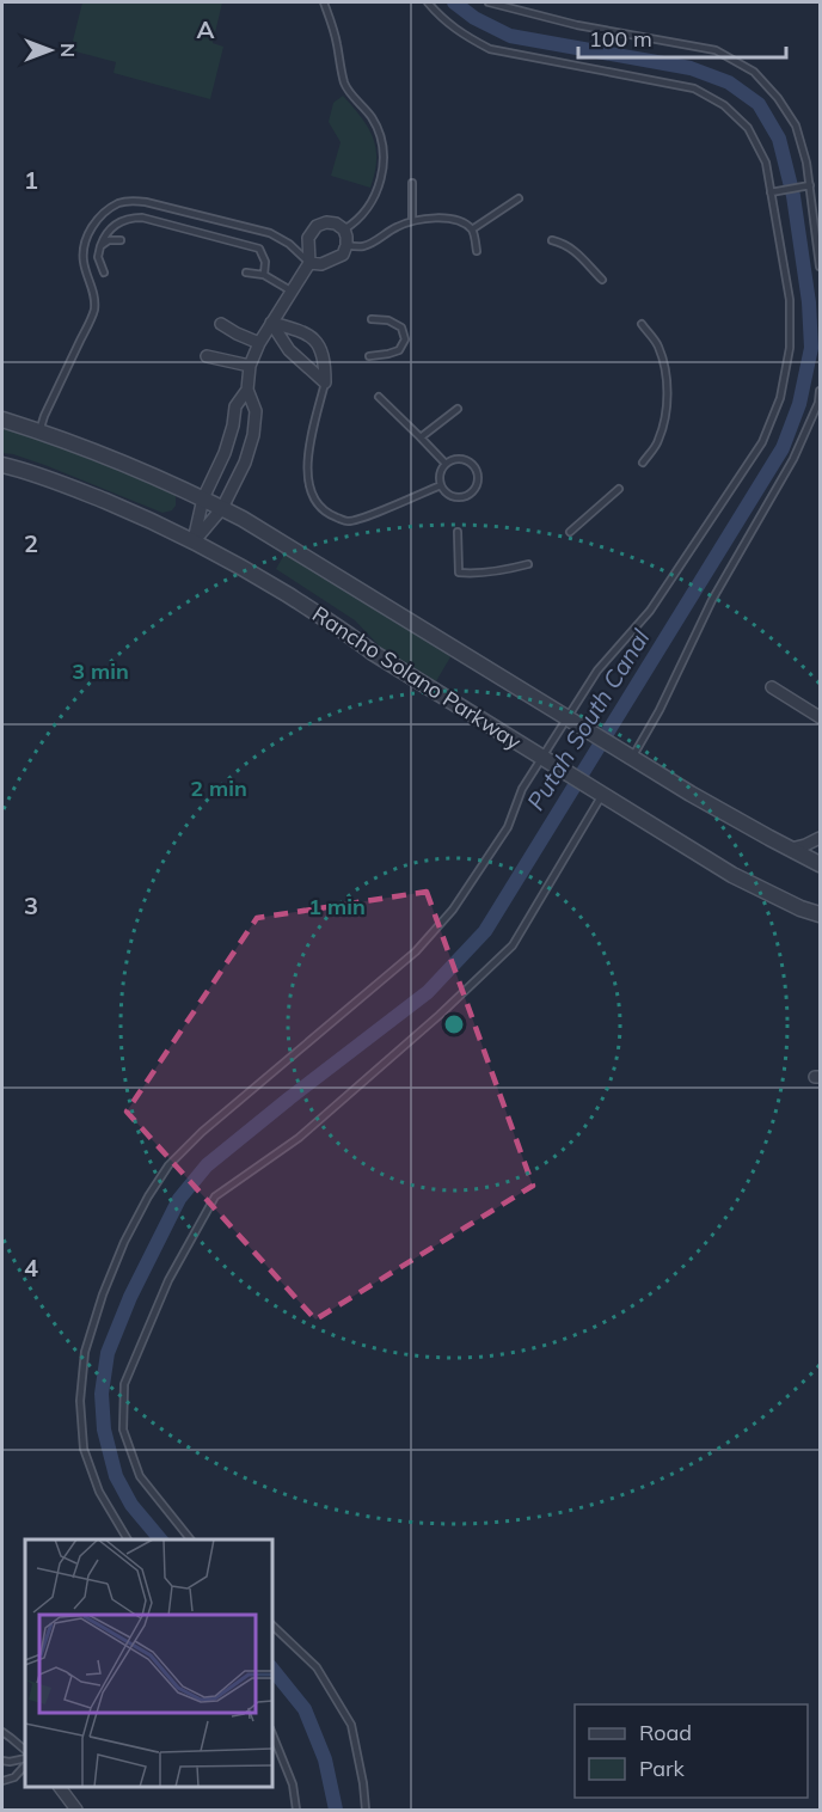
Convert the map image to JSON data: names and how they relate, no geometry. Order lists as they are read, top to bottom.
{
  "streets": {
    "street": ["Rancho Solano Parkway"]
  },
  "water": ["Putah South Canal"],
  "legend": ["Road", "Park"],
  "scale_bar": "100 m",
  "north": "right",
  "grid": {
    "columns": ["A"],
    "rows": [
      "1",
      "2",
      "3",
      "4"
    ]
  },
  "rings": ["3 min", "2 min", "1 min"]
}
